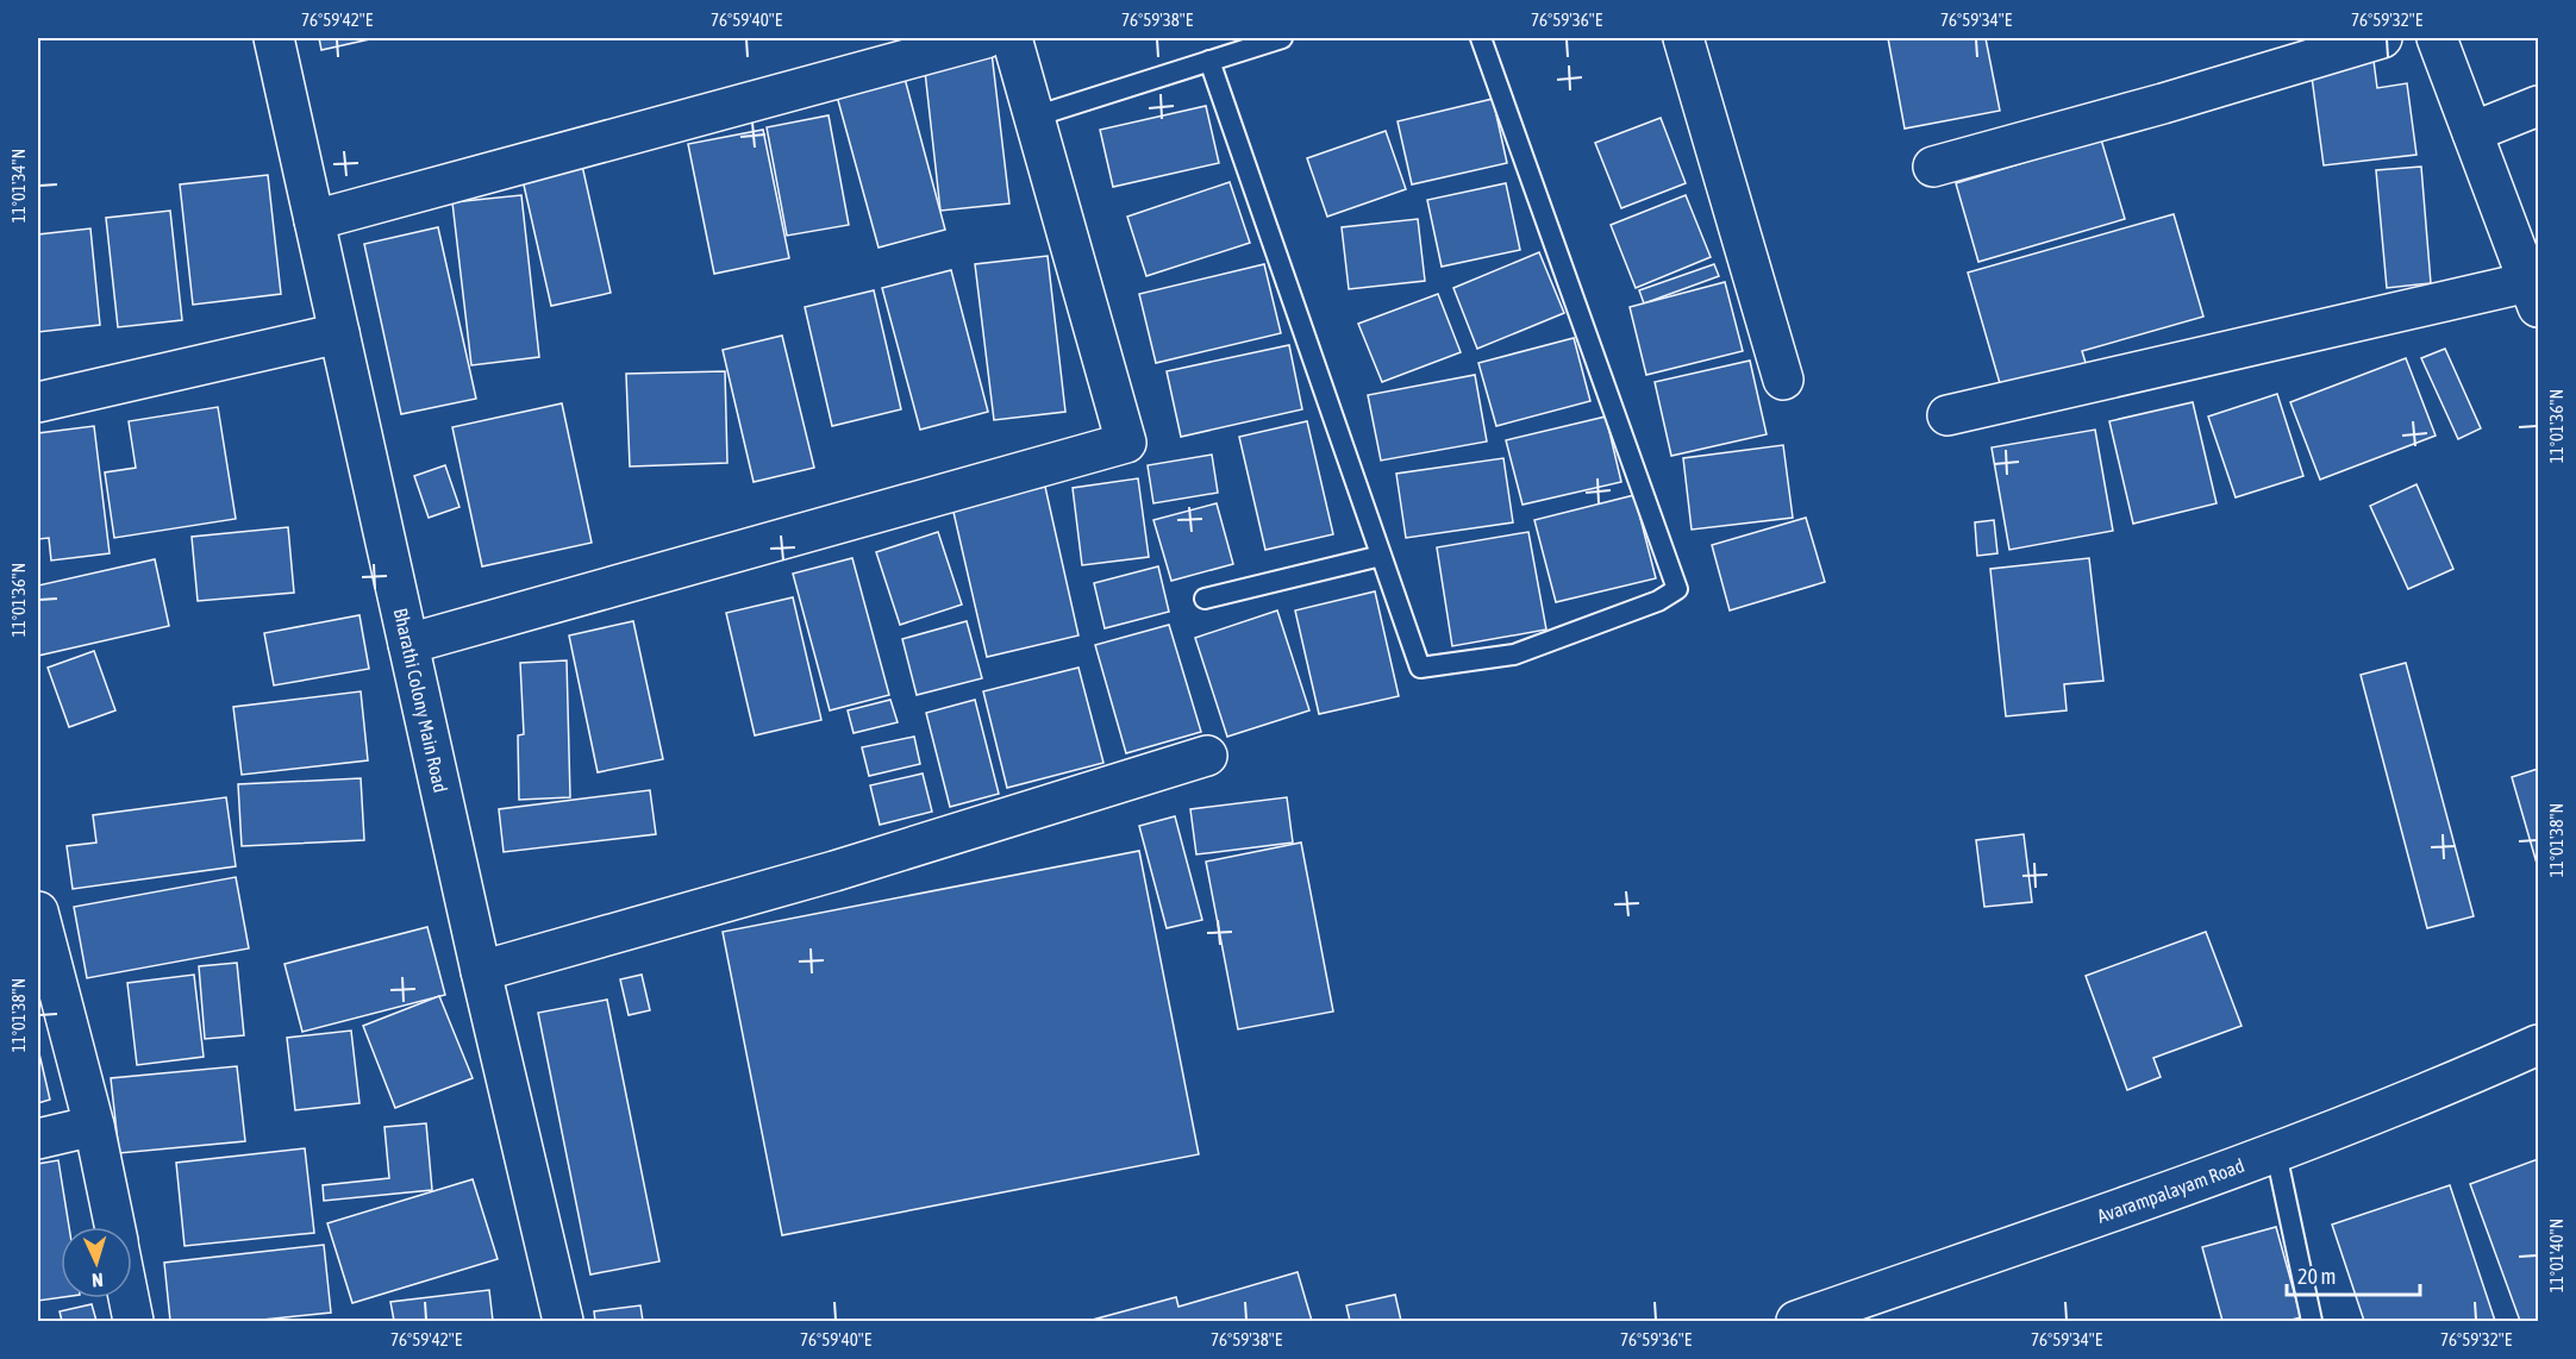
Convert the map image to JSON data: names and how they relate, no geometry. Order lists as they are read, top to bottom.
{
  "streets": {
    "street": ["Bharathi Colony Main Road", "Avarampalayam Road"]
  },
  "scale_bar": "20 m",
  "north": "bottom",
  "coordinates": [
    "76°59'42\"E",
    "76°59'40\"E",
    "76°59'38\"E",
    "76°59'36\"E",
    "76°59'34\"E",
    "76°59'32\"E",
    "11°01'34\"N",
    "11°01'36\"N",
    "11°01'38\"N",
    "11°01'40\"N"
  ]
}
